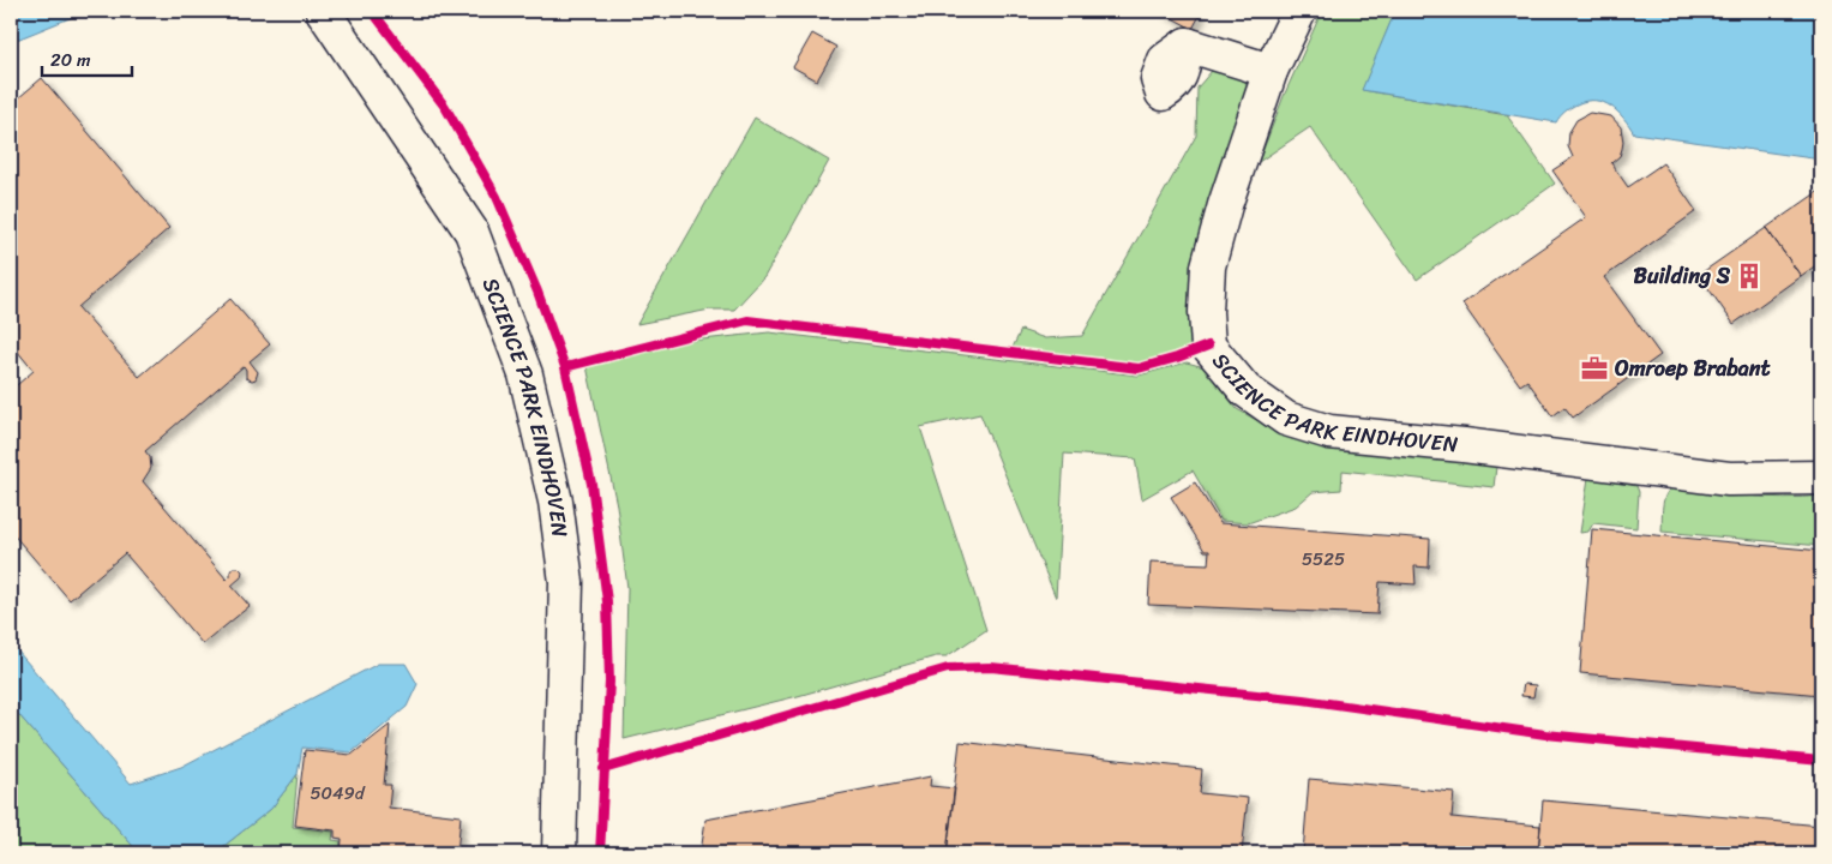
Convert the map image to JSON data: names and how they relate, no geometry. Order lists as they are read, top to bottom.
{
  "streets": {
    "street": ["SCIENCE PARK EINDHOVEN"]
  },
  "places": {
    "building": ["Building S"],
    "office": ["Omroep Brabant"]
  },
  "house_numbers": ["5525", "5049d"],
  "scale_bar": "20 m"
}
